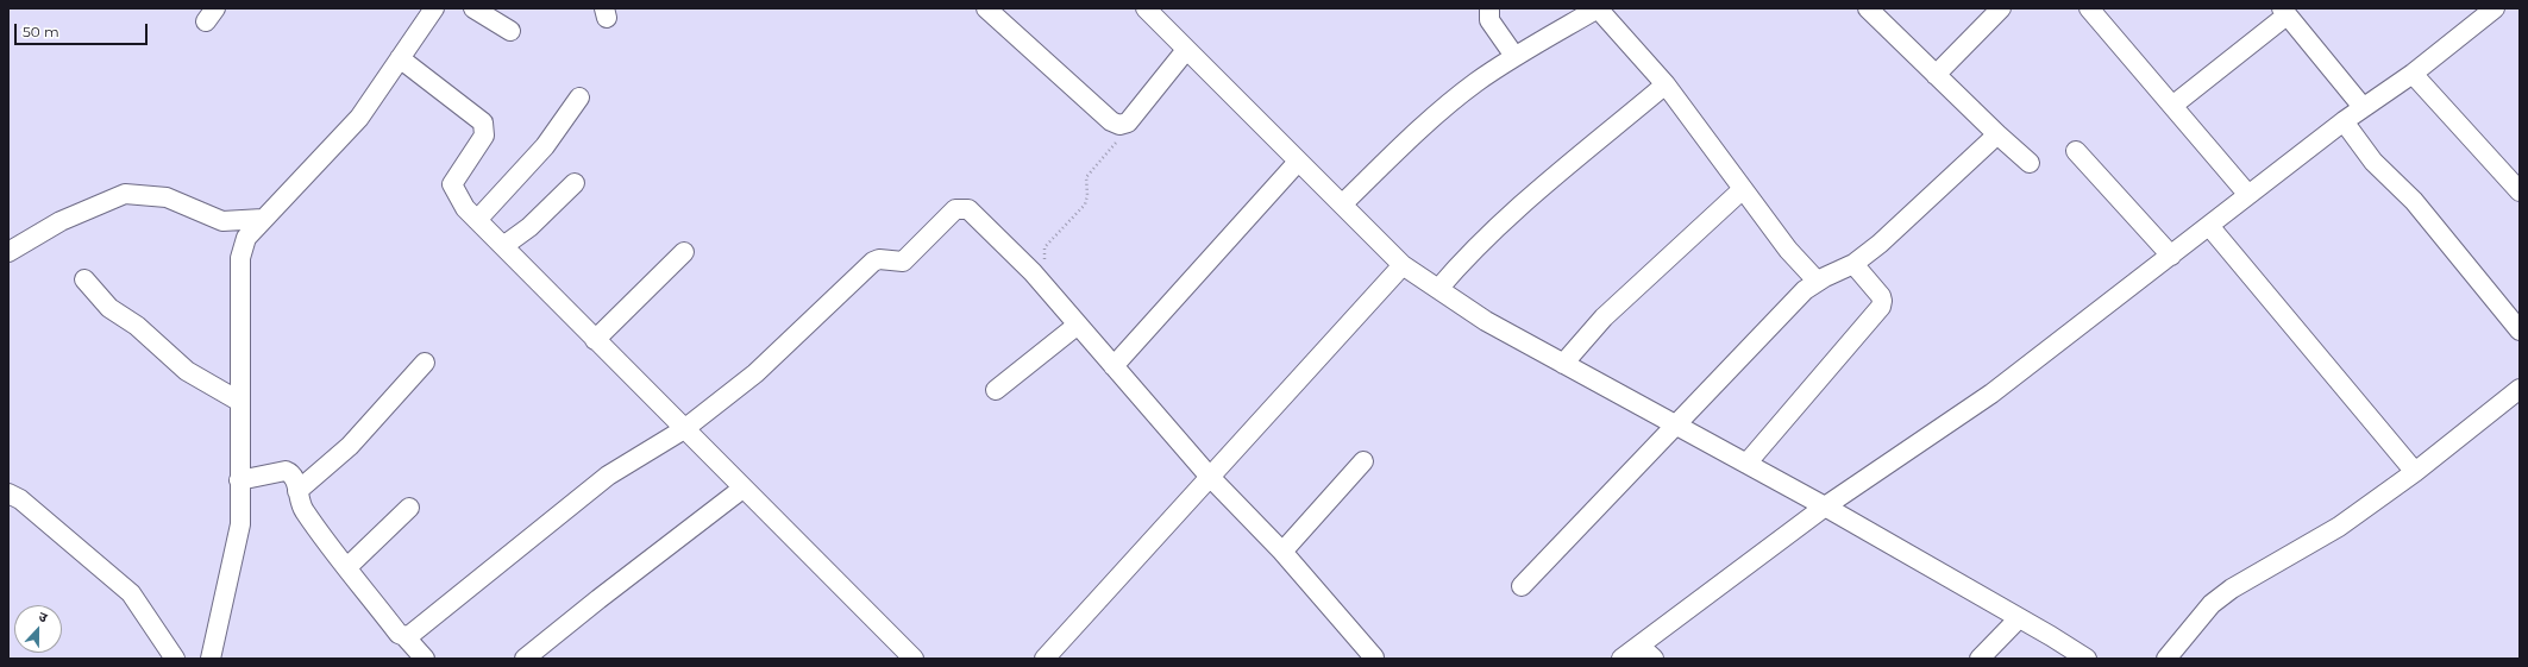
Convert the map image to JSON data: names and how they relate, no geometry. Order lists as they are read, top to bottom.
{
  "scale_bar": "50 m",
  "north": "top"
}
